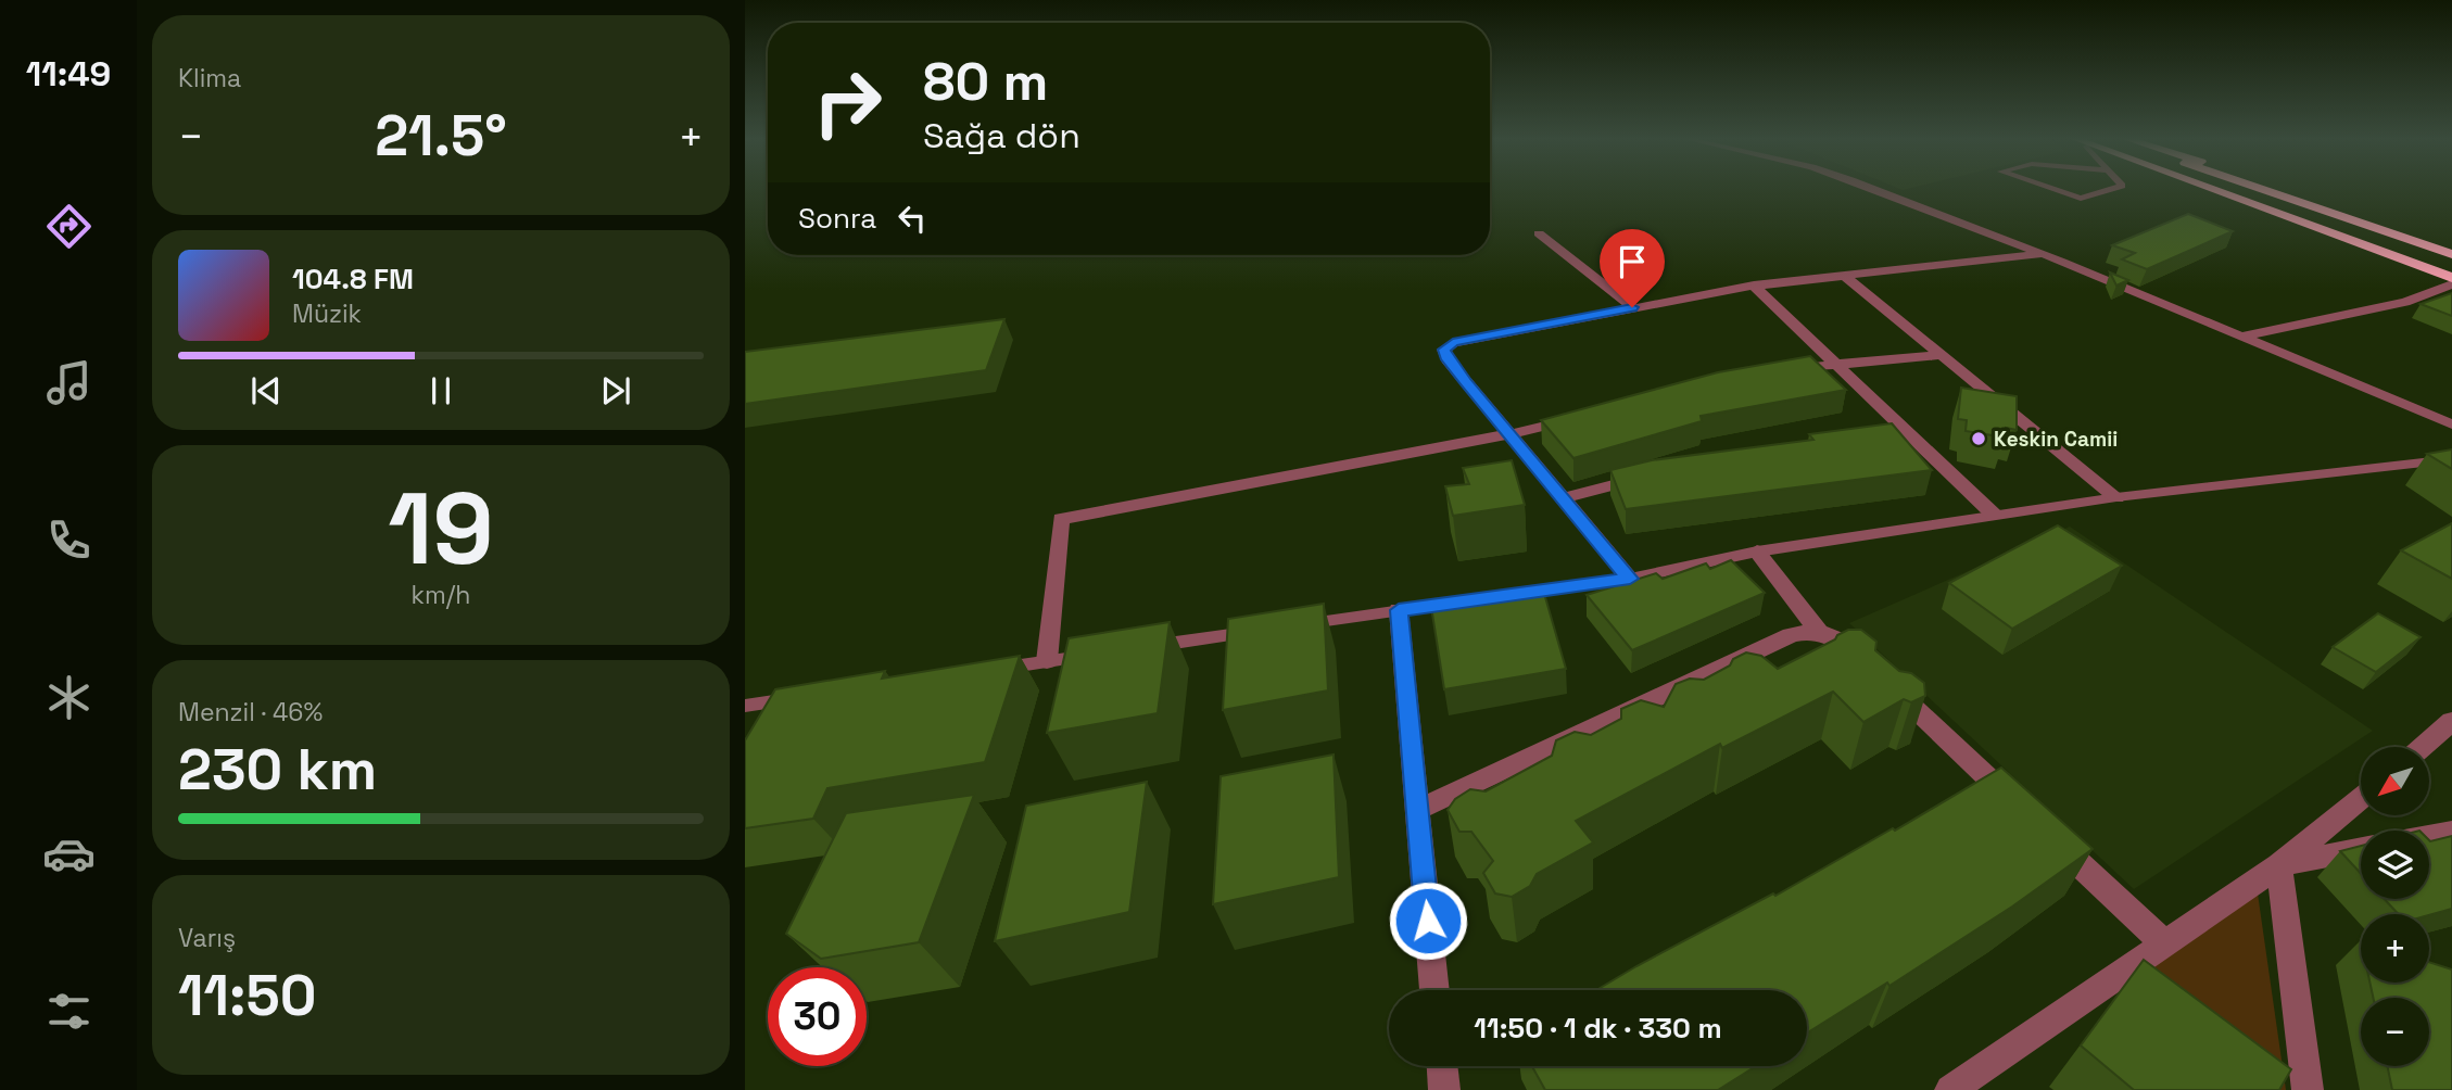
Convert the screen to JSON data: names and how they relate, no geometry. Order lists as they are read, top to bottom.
{
  "places": ["Keskin Camii"],
  "north": "bottom left",
  "page": {
    "tabs": "11:49",
    "tile": [
      "Klima",
      ["19", "km/h"],
      ["Menzil · 46%", "230 km"],
      ["Varış", "11:50"]
    ],
    "turn": ["80 m", "Sağa dön"],
    "heat": ["−", "21.5°", "+"],
    "then": "Sonra",
    "song": ["104.8 FM", "Müzik"],
    "map_buttons": ["+", "−"],
    "limit": "30",
    "trip": "11:50 · 1 dk · 330 m"
  }
}
